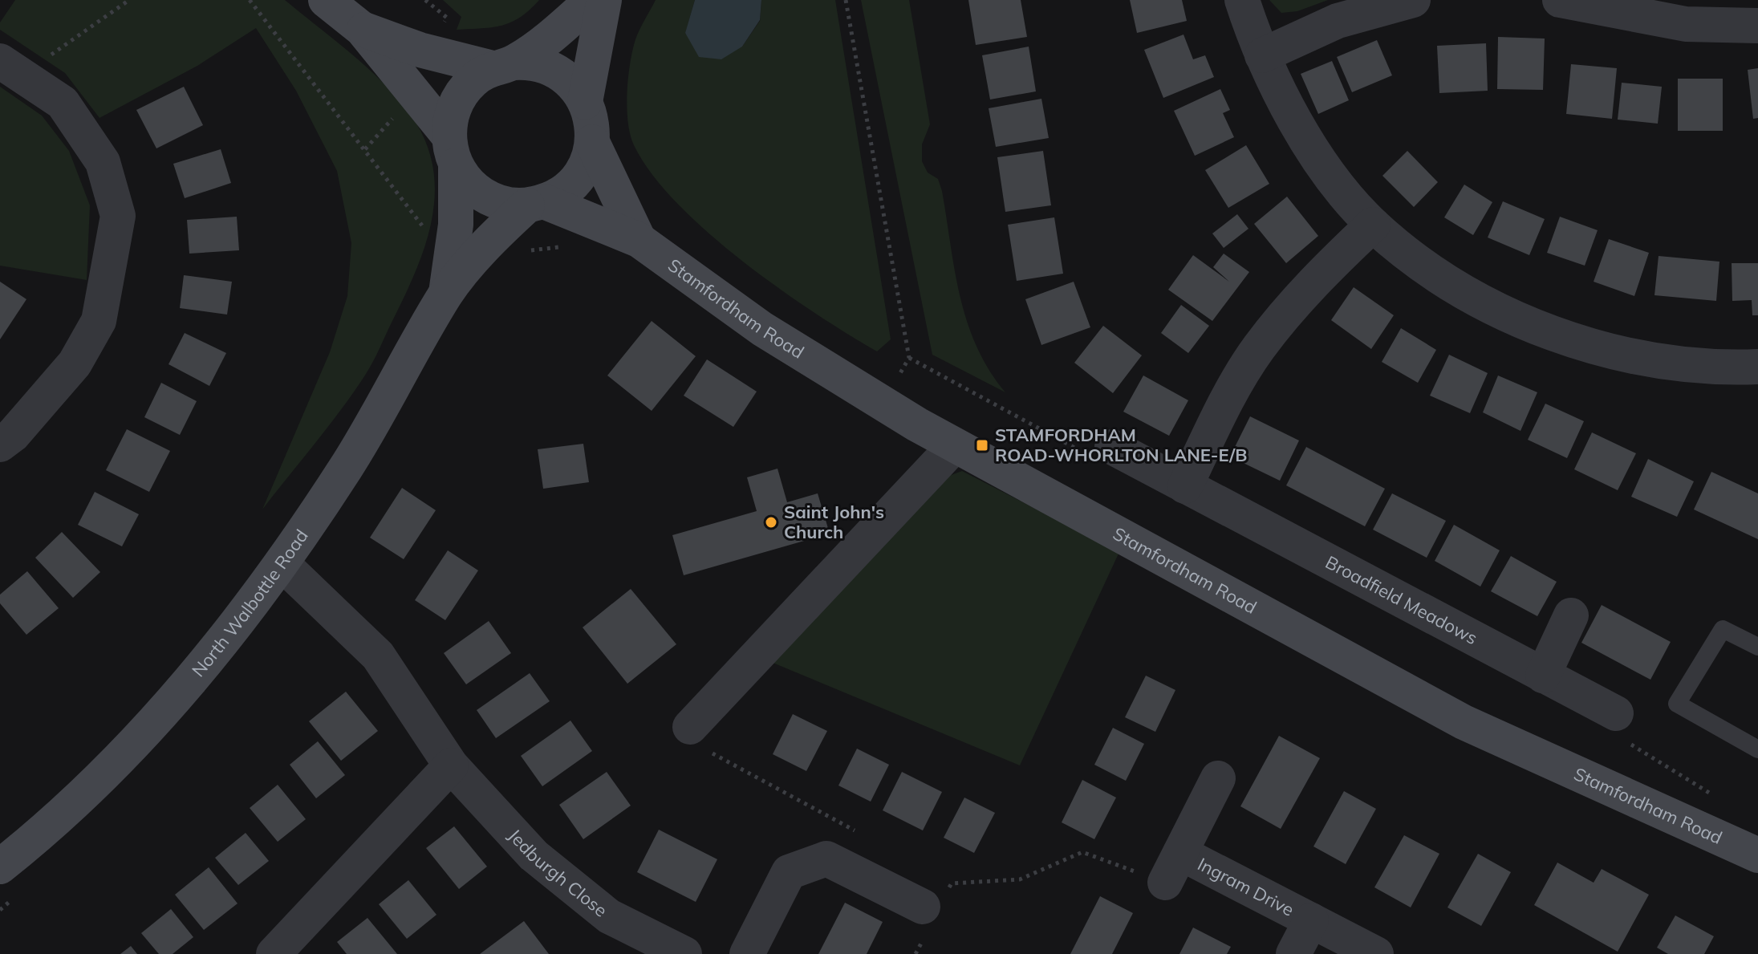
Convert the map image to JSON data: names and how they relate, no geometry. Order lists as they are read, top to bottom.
{
  "streets": {
    "main road": ["Stamfordham Road", "North Walbottle Road"],
    "street": ["Broadfield Meadows", "Jedburgh Close", "Ingram Drive"]
  },
  "crossings": [
    ["Stamfordham Road", "North Walbottle Road"],
    ["North Walbottle Road", "Jedburgh Close"]
  ],
  "places": {
    "transit": ["STAMFORDHAM ROAD-WHORLTON LANE-E/B"],
    "other": ["Saint John's Church"]
  }
}
